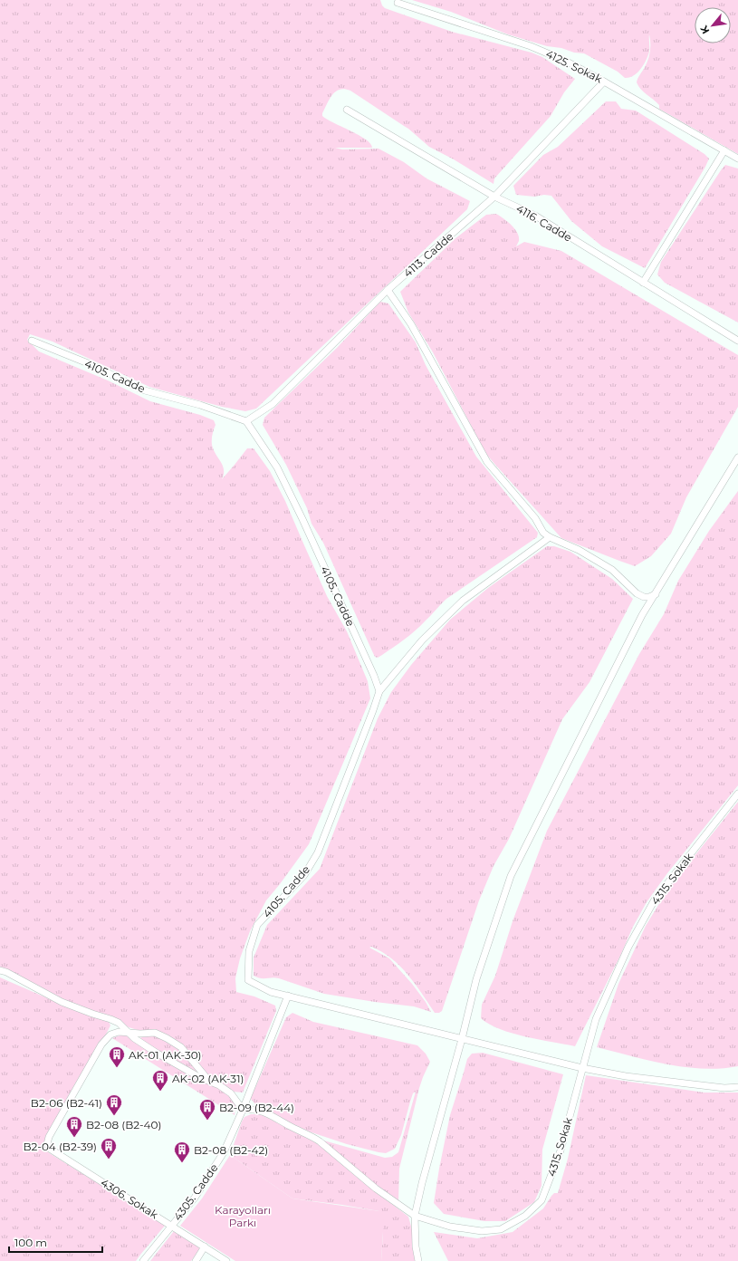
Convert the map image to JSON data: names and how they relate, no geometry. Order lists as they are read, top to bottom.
{
  "streets": {
    "street": [
      "4125. Sokak",
      "4116. Cadde",
      "4113. Cadde",
      "4105. Cadde",
      "4315. Sokak",
      "4305. Cadde",
      "4306. Sokak"
    ]
  },
  "crossings": [
    ["4125. Sokak", "4113. Cadde"],
    ["4116. Cadde", "4113. Cadde"],
    ["4113. Cadde", "4105. Cadde"],
    ["4105. Cadde", "4305. Cadde"],
    ["4315. Sokak", "4305. Cadde"],
    ["4305. Cadde", "4306. Sokak"]
  ],
  "parks": ["Karayolları Parkı"],
  "places": {
    "building": [
      "AK-01 (AK-30)",
      "AK-02 (AK-31)",
      "B2-06 (B2-41)",
      "B2-09 (B2-44)",
      "B2-08 (B2-40)",
      "B2-04 (B2-39)",
      "B2-08 (B2-42)"
    ]
  },
  "scale_bar": "100 m",
  "north": "bottom left"
}
